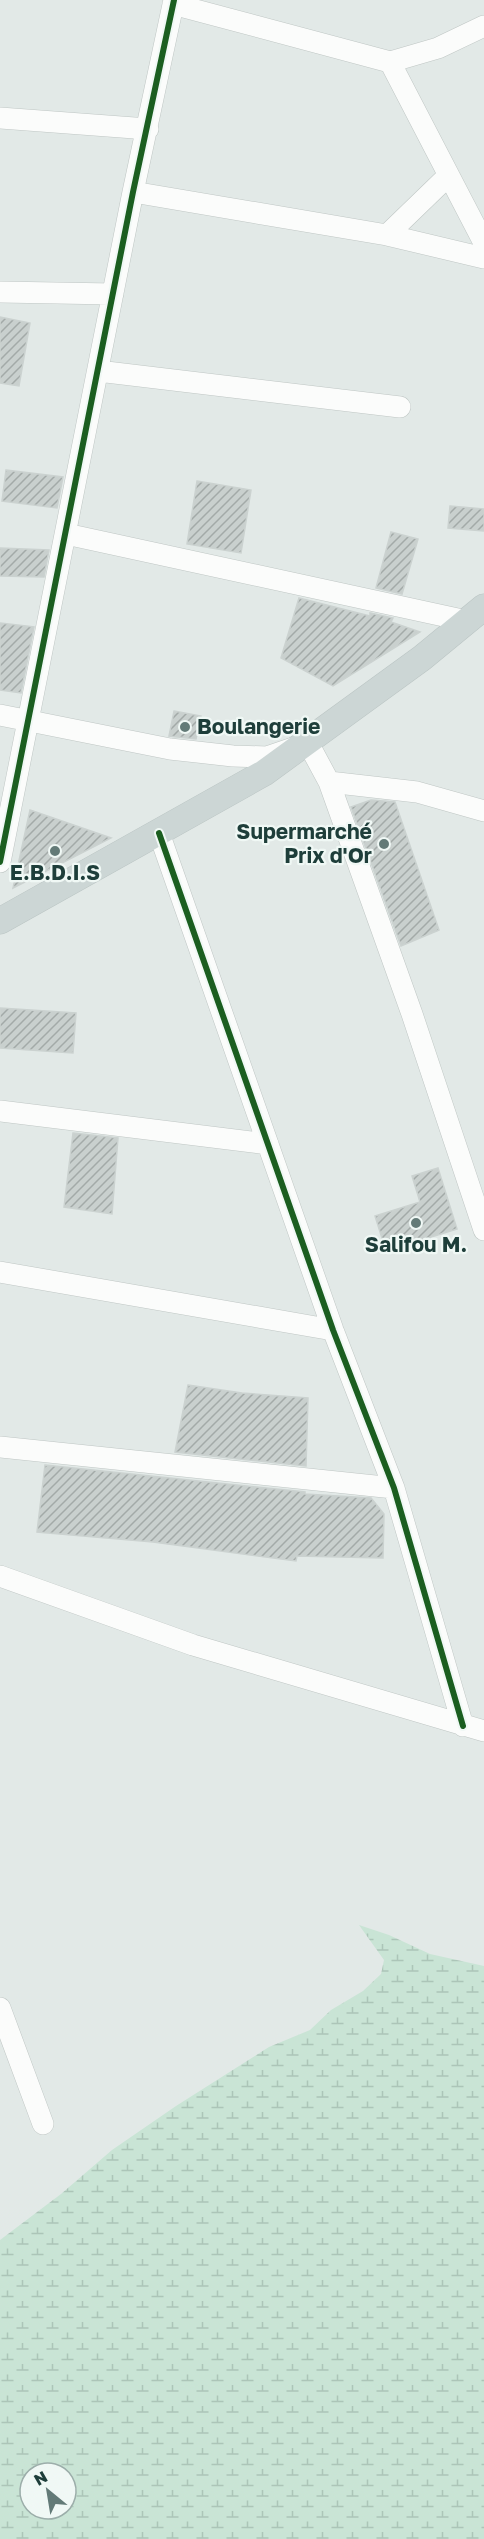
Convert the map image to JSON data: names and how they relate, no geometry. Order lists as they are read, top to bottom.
{
  "places": [
    "Boulangerie",
    "Supermarché Prix d'Or",
    "E.B.D.I.S",
    "Salifou M."
  ],
  "north": "top left"
}
